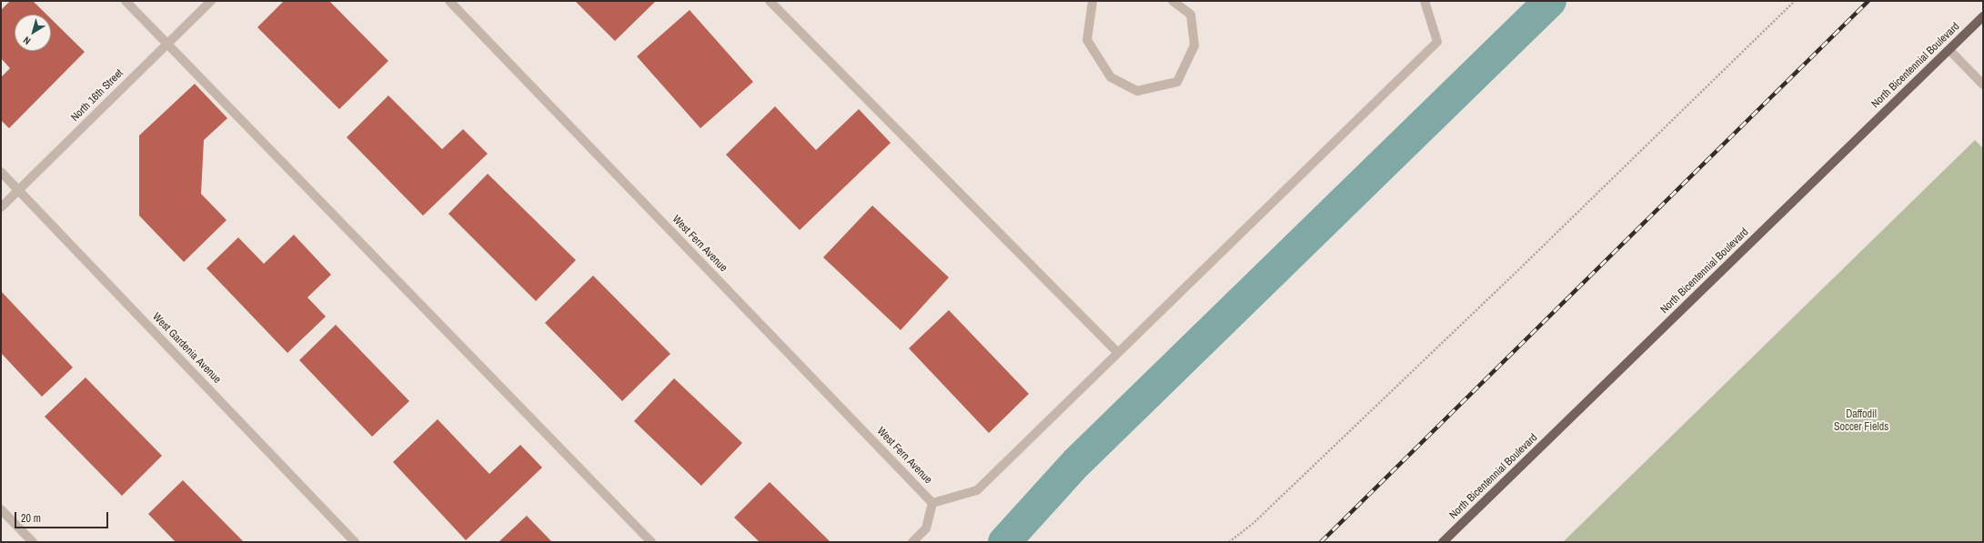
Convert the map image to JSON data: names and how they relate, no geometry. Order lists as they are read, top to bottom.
{
  "streets": {
    "main road": ["North Bicentennial Boulevard"],
    "street": ["North 16th Street", "West Fern Avenue", "West Gardenia Avenue"]
  },
  "crossings": [
    ["North 16th Street", "West Gardenia Avenue"]
  ],
  "parks": ["Daffodil Soccer Fields"],
  "scale_bar": "20 m",
  "north": "bottom left"
}
